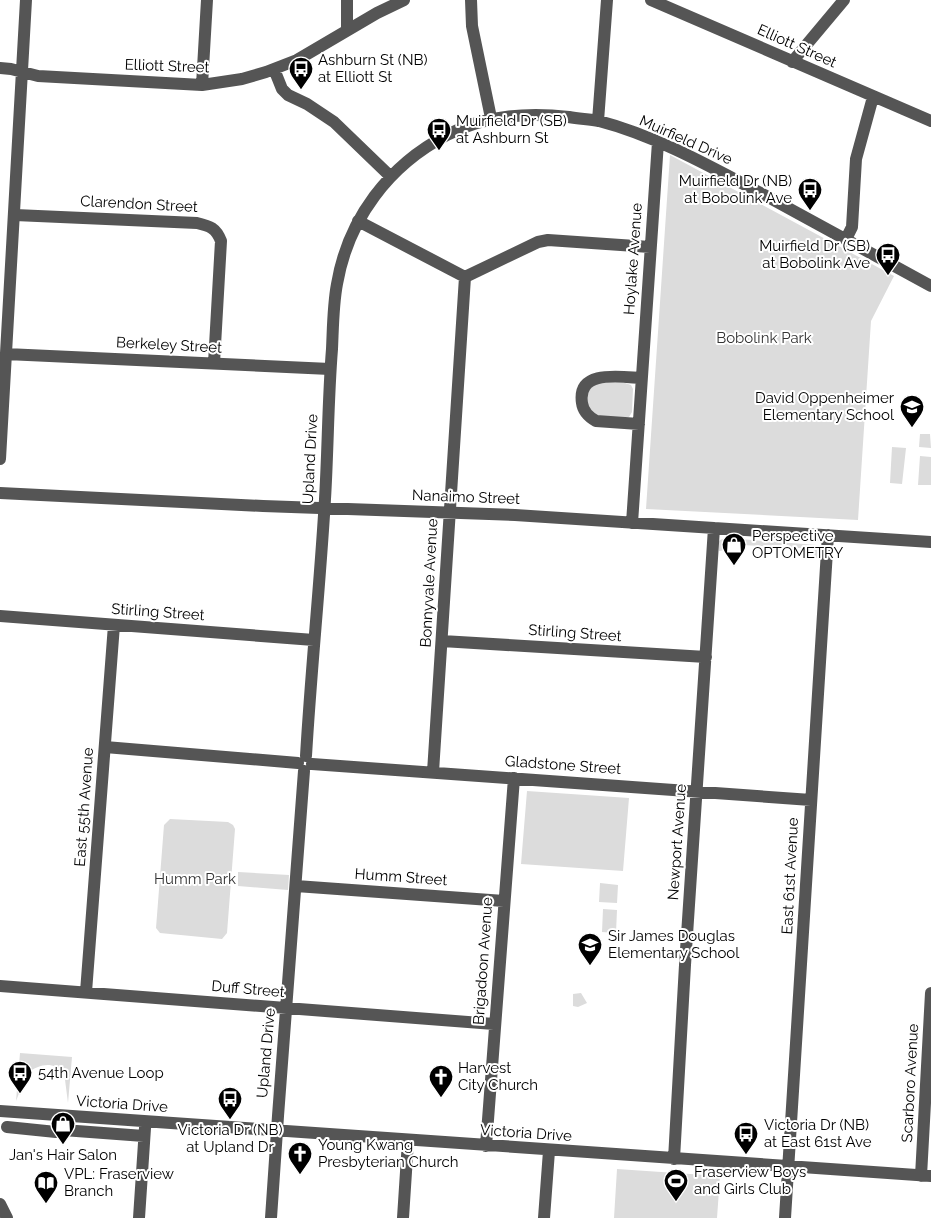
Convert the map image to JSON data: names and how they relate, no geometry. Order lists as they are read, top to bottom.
{
  "streets": {
    "street": [
      "Elliott Street",
      "Muirfield Drive",
      "Clarendon Street",
      "Hoylake Avenue",
      "Berkeley Street",
      "Upland Drive",
      "Nanaimo Street",
      "Bonnyvale Avenue",
      "Stirling Street",
      "Gladstone Street",
      "East 55th Avenue",
      "Newport Avenue",
      "East 61st Avenue",
      "Humm Street",
      "Brigadoon Avenue",
      "Duff Street",
      "Scarboro Avenue",
      "Victoria Drive"
    ]
  },
  "crossings": [
    ["Muirfield Drive", "Hoylake Avenue"],
    ["Muirfield Drive", "Upland Drive"],
    ["Clarendon Street", "Berkeley Street"],
    ["Hoylake Avenue", "Nanaimo Street"],
    ["Berkeley Street", "Upland Drive"],
    ["Upland Drive", "Nanaimo Street"],
    ["Upland Drive", "Stirling Street"],
    ["Upland Drive", "Gladstone Street"],
    ["Upland Drive", "Humm Street"],
    ["Upland Drive", "Duff Street"],
    ["Upland Drive", "Victoria Drive"],
    ["Nanaimo Street", "Bonnyvale Avenue"],
    ["Nanaimo Street", "Newport Avenue"],
    ["Nanaimo Street", "East 61st Avenue"],
    ["Bonnyvale Avenue", "Stirling Street"],
    ["Bonnyvale Avenue", "Gladstone Street"],
    ["Stirling Street", "East 55th Avenue"],
    ["Stirling Street", "Newport Avenue"],
    ["Gladstone Street", "East 55th Avenue"],
    ["Gladstone Street", "Newport Avenue"],
    ["Gladstone Street", "East 61st Avenue"],
    ["Gladstone Street", "Brigadoon Avenue"],
    ["East 55th Avenue", "Duff Street"],
    ["Newport Avenue", "Victoria Drive"],
    ["East 61st Avenue", "Victoria Drive"],
    ["Humm Street", "Brigadoon Avenue"],
    ["Brigadoon Avenue", "Duff Street"],
    ["Brigadoon Avenue", "Victoria Drive"],
    ["Scarboro Avenue", "Victoria Drive"]
  ],
  "parks": ["Bobolink Park", "Humm Park"],
  "places": {
    "bus stop": [
      "Ashburn St (NB) at Elliott St",
      "Muirfield Dr (SB) at Ashburn St",
      "Muirfield Dr (NB) at Bobolink Ave",
      "Muirfield Dr (SB) at Bobolink Ave",
      "54th Avenue Loop",
      "Victoria Dr (NB) at Upland Dr",
      "Victoria Dr (NB) at East 61st Ave"
    ],
    "school or university": ["David Oppenheimer Elementary School", "Sir James Douglas Elementary School"],
    "shop": ["Perspective OPTOMETRY", "Jan's Hair Salon"],
    "church": ["Harvest City Church", "Young Kwang Presbyterian Church"],
    "sports": ["Fraserview Boys and Girls Club"],
    "library": ["VPL: Fraserview Branch"]
  }
}
